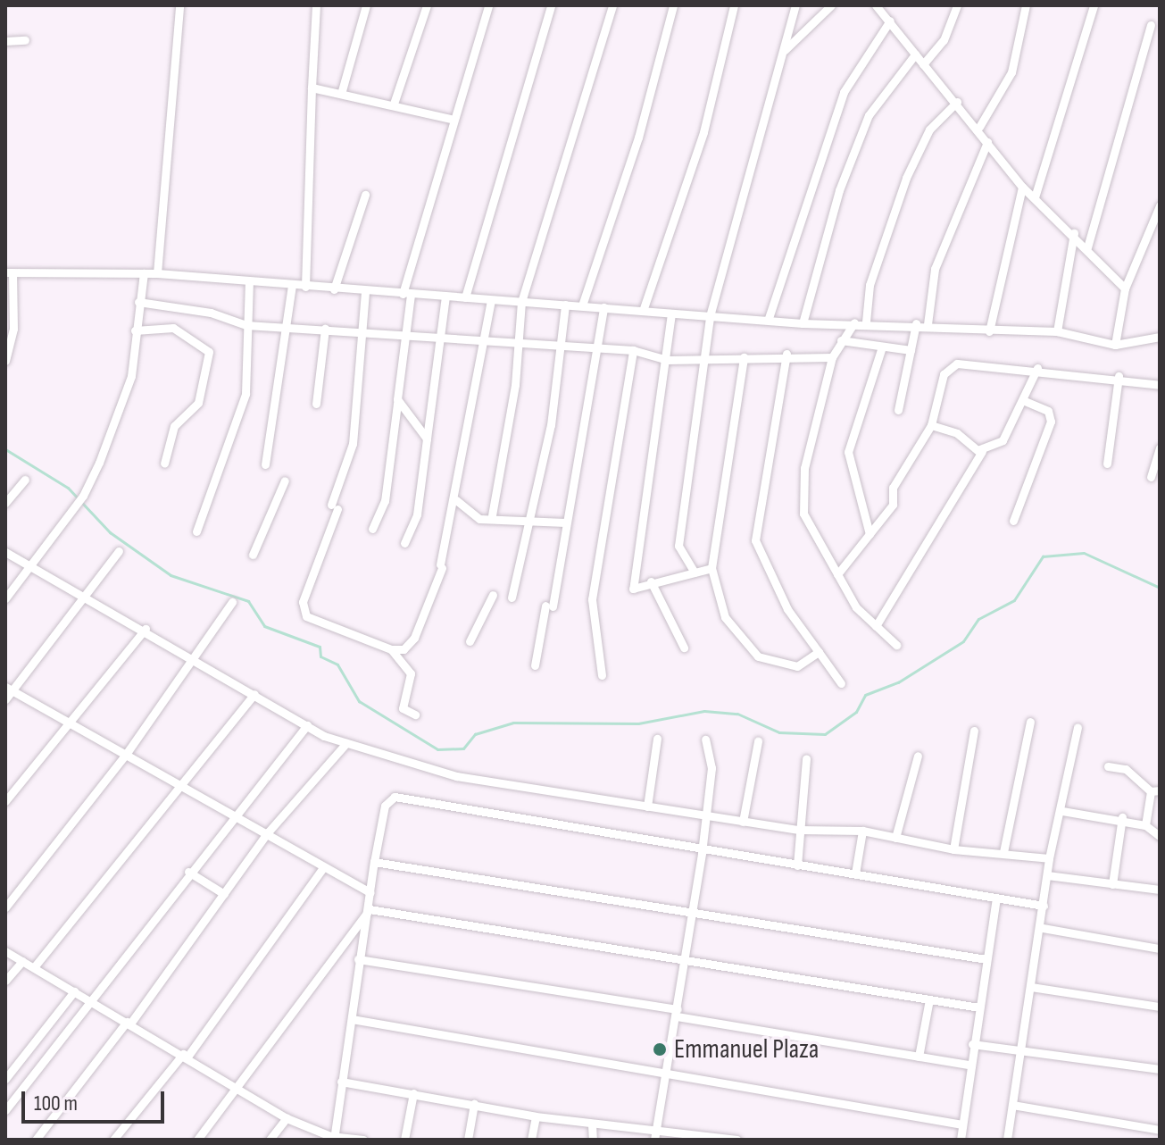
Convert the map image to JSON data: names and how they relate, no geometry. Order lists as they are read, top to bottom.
{
  "places": ["Emmanuel Plaza"],
  "scale_bar": "100 m"
}
